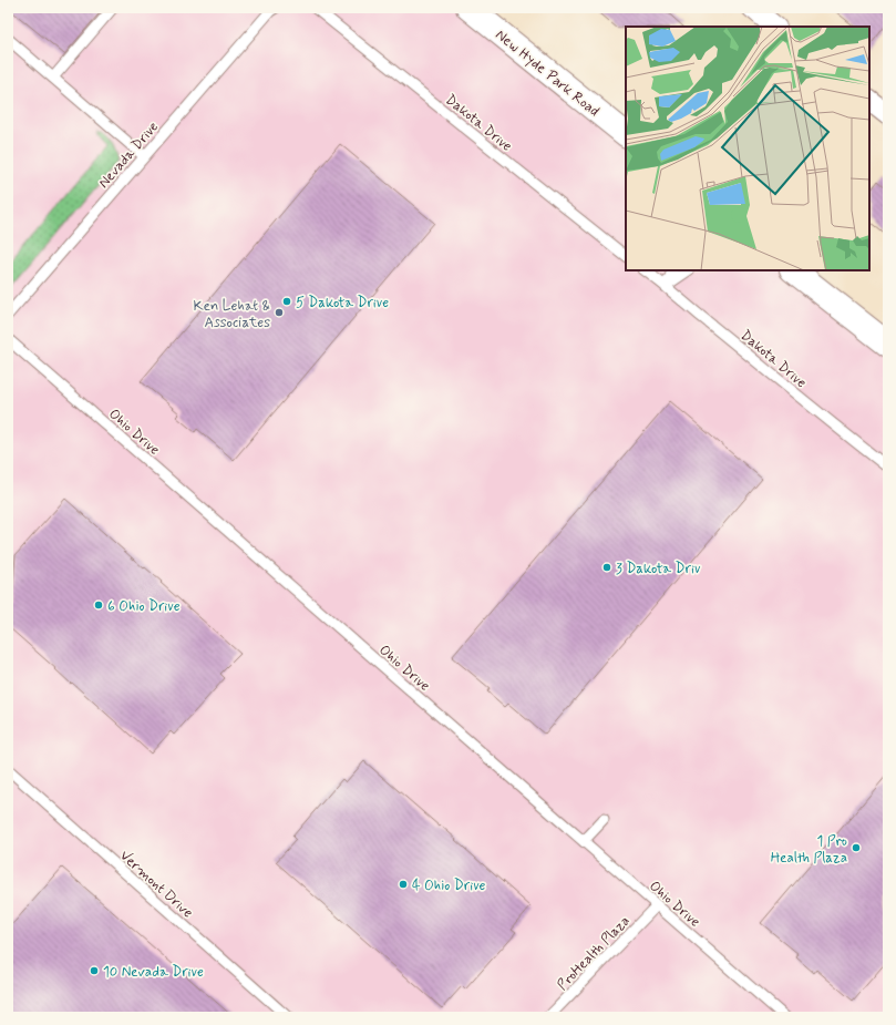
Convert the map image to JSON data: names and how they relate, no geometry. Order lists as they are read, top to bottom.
{
  "streets": {
    "main road": ["New Hyde Park Road"],
    "lane": [
      "Dakota Drive",
      "Nevada Drive",
      "Ohio Drive",
      "Vermont Drive",
      "ProHealth Plaza"
    ]
  },
  "crossings": [
    ["Ohio Drive", "ProHealth Plaza"]
  ],
  "places": [
    "5 Dakota Drive",
    "Ken Lehat & Associates",
    "3 Dakota Driv",
    "6 Ohio Drive",
    "1 Pro Health Plaza",
    "4 Ohio Drive",
    "10 Nevada Drive"
  ]
}
